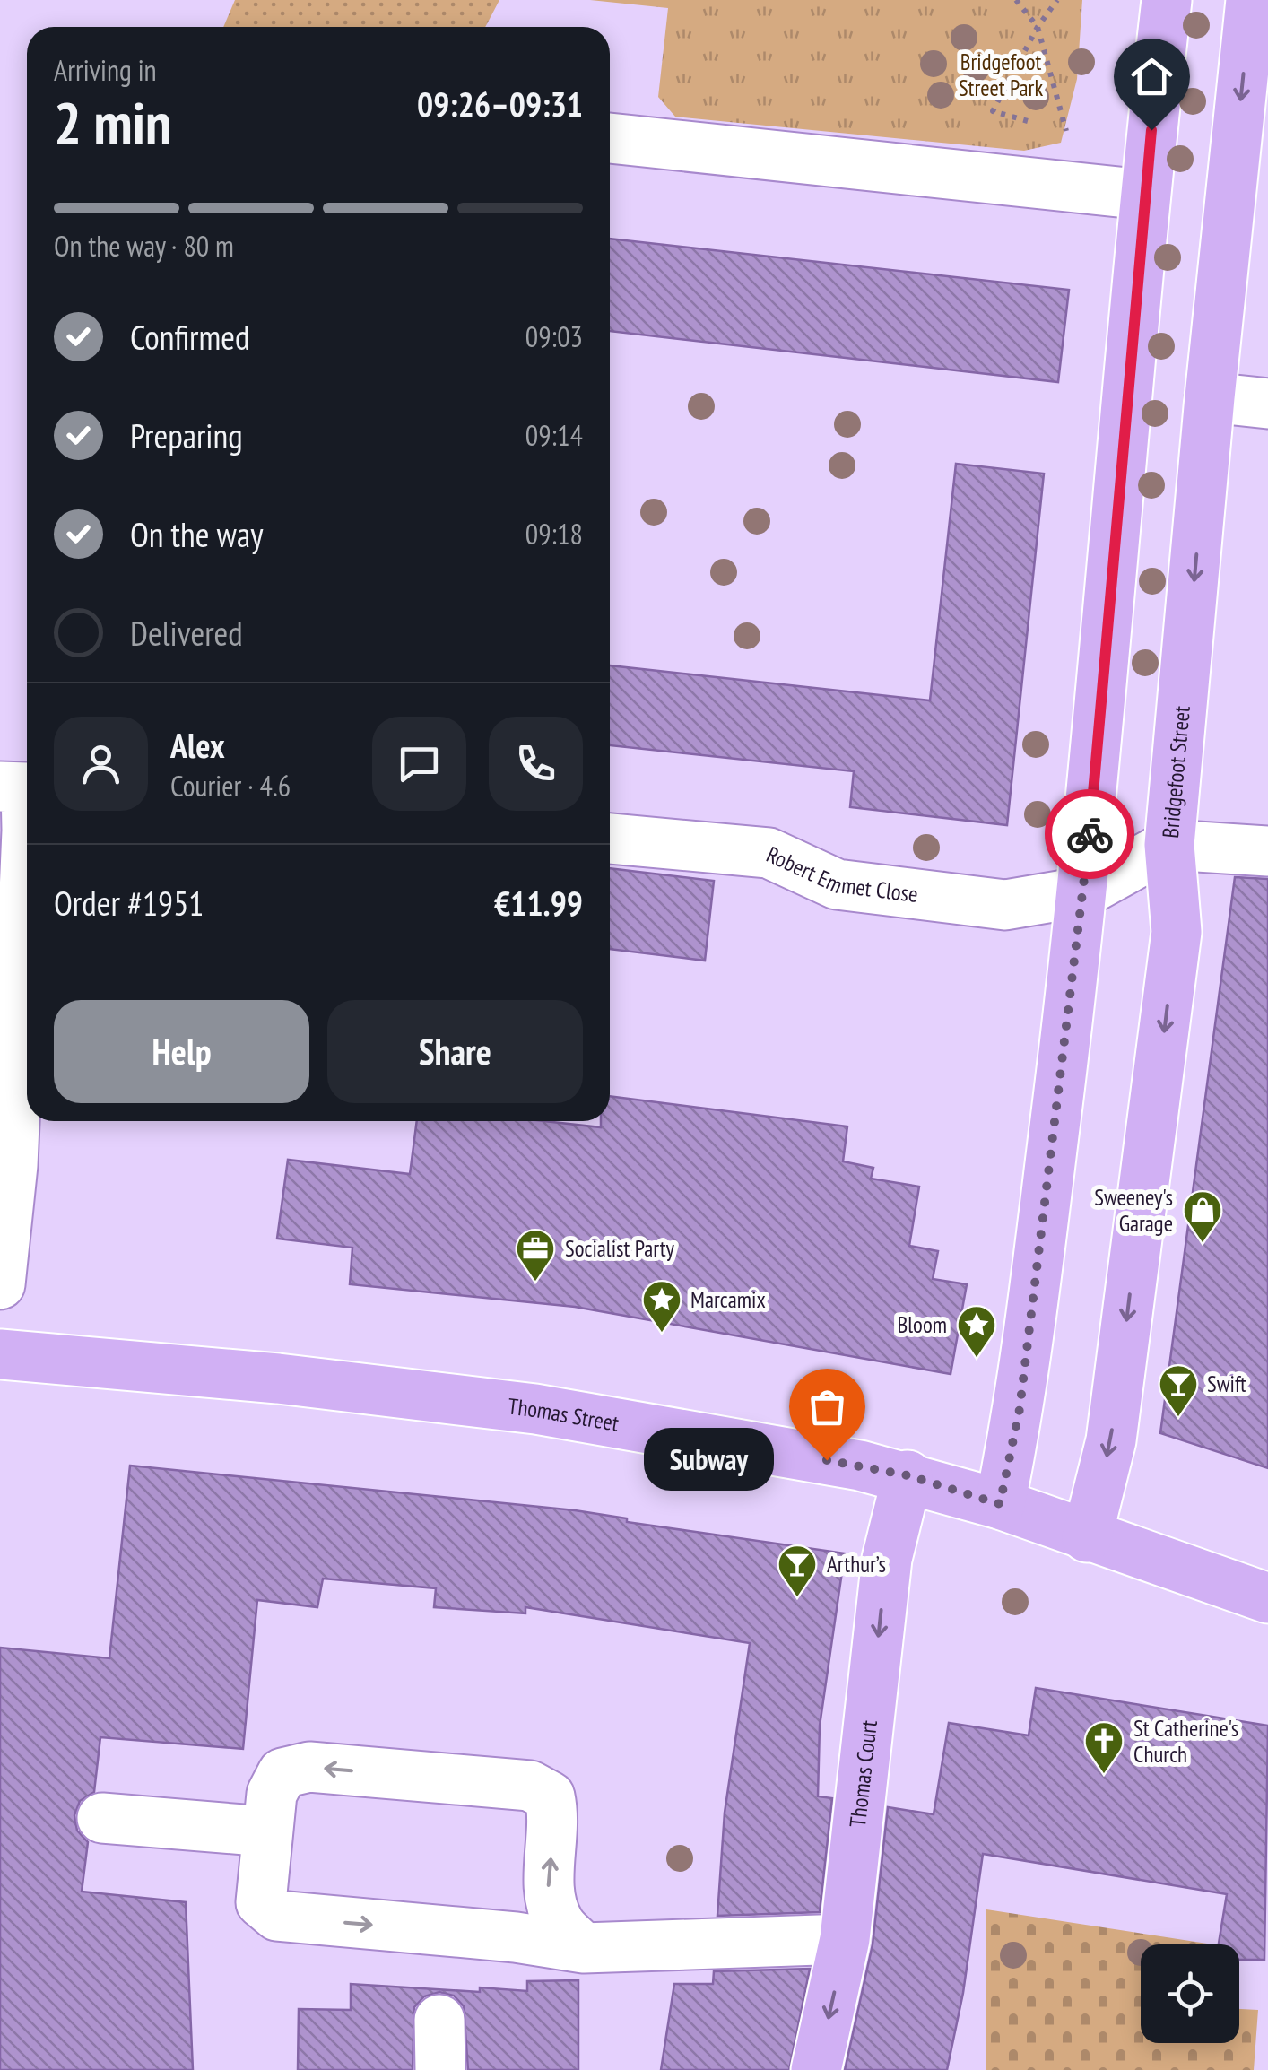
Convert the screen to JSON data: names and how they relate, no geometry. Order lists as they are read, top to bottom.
{
  "streets": {
    "main road": ["Bridgefoot Street", "Thomas Street", "Thomas Court"],
    "street": ["Robert Emmet Close"]
  },
  "crossings": [
    ["Bridgefoot Street", "Robert Emmet Close"],
    ["Bridgefoot Street", "Thomas Street"],
    ["Thomas Street", "Thomas Court"]
  ],
  "one_way": ["Thomas Court"],
  "parks": ["Bridgefoot Street Park"],
  "places": {
    "shop": ["Sweeney's Garage"],
    "office": ["Socialist Party"],
    "place": ["Marcamix", "Bloom"],
    "bar": ["Swift", "Arthur’s"],
    "other": ["Subway"],
    "church": ["St Catherine's Church"]
  },
  "page": {
    "heading": ["2 min", "Arriving in", "09:26–09:31"],
    "panel": [
      "Alex",
      "Courier · 4.6",
      "Order #1951",
      "€11.99"
    ],
    "bar": "On the way · 80 m",
    "list": [
      ["Confirmed", "09:03"],
      ["Preparing", "09:14"],
      ["On the way", "09:18"],
      "Delivered"
    ],
    "buttons": ["Help", "Share"],
    "bubble": "Subway"
  }
}
